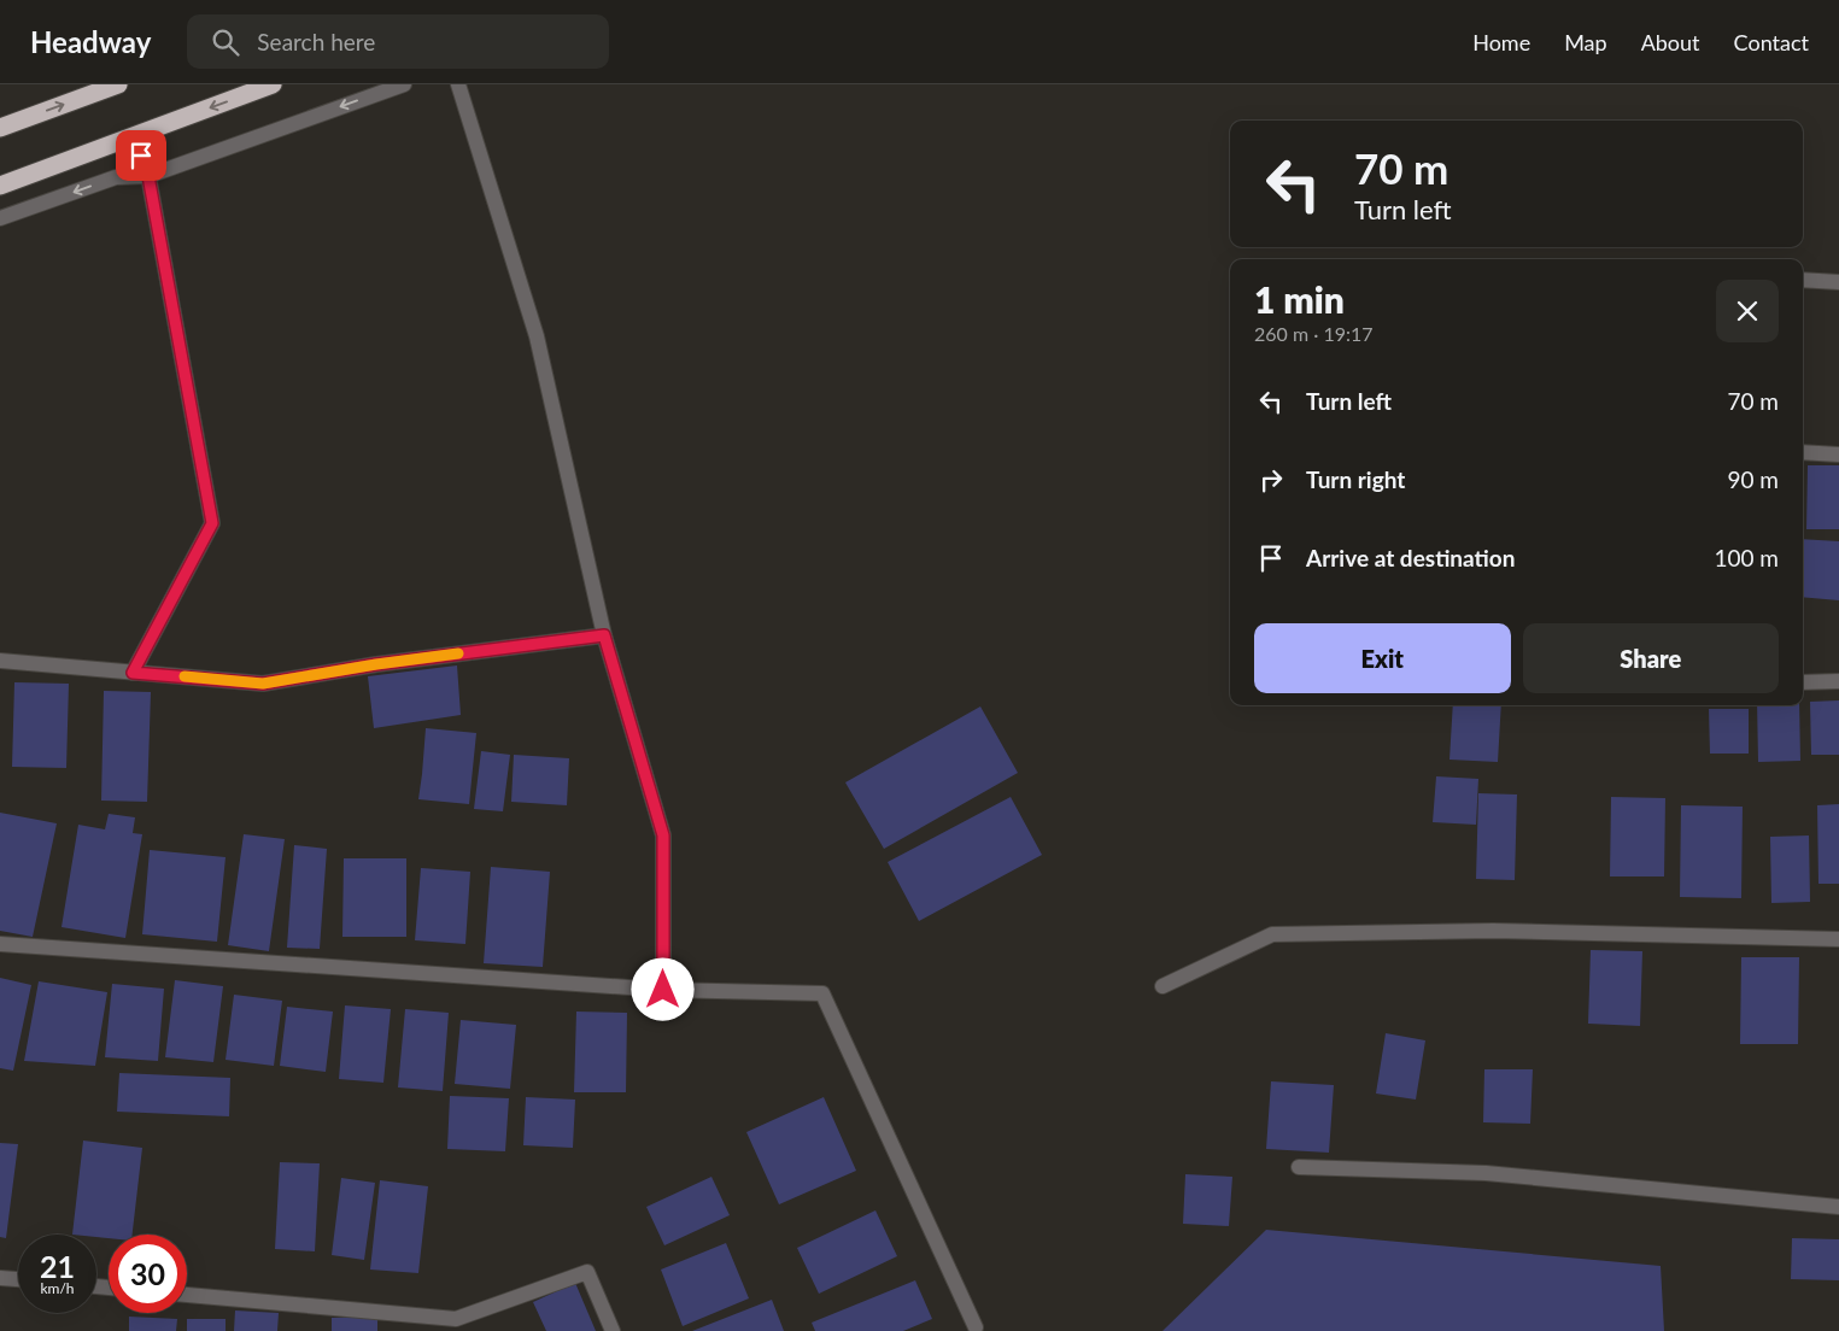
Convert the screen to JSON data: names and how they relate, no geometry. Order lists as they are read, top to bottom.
{
  "page": {
    "header": "Headway",
    "search": "Search here",
    "nav": [
      "Home",
      "Map",
      "About",
      "Contact"
    ],
    "turn": ["70 m", "Turn left"],
    "heading": ["1 min", "260 m · 19:17"],
    "list": [
      {
        "name": "Turn left",
        "value": "70 m"
      },
      {
        "name": "Turn right",
        "value": "90 m"
      },
      {
        "name": "Arrive at destination",
        "value": "100 m"
      }
    ],
    "buttons": ["Exit", "Share"],
    "speed": "21 km/h",
    "limit": "30"
  }
}
